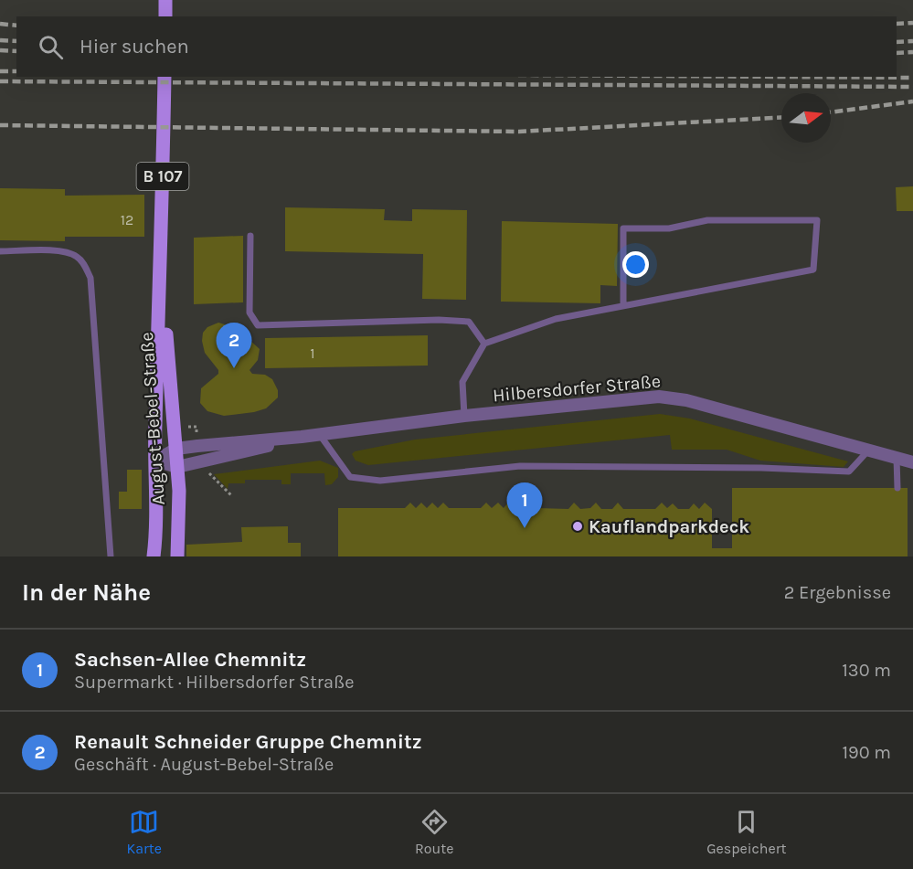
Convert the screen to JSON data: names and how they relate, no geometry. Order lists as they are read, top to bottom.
{
  "streets": {
    "main road": ["B 107", "August-Bebel-Straße"],
    "street": ["Hilbersdorfer Straße"]
  },
  "crossings": [
    ["Hilbersdorfer Straße", "August-Bebel-Straße"]
  ],
  "places": ["Kauflandparkdeck"],
  "house_numbers": ["12", "1"],
  "north": "right",
  "page": {
    "search": "Hier suchen",
    "pins": ["2", "1"],
    "heading": ["In der Nähe", "2 Ergebnisse"],
    "list": [
      {
        "mark": "1",
        "name": "Sachsen-Allee Chemnitz",
        "note": "Supermarkt · Hilbersdorfer Straße",
        "value": "130 m"
      },
      {
        "mark": "2",
        "name": "Renault Schneider Gruppe Chemnitz",
        "note": "Geschäft · August-Bebel-Straße",
        "value": "190 m"
      }
    ],
    "nav": ["Karte", "Route", "Gespeichert"]
  }
}
